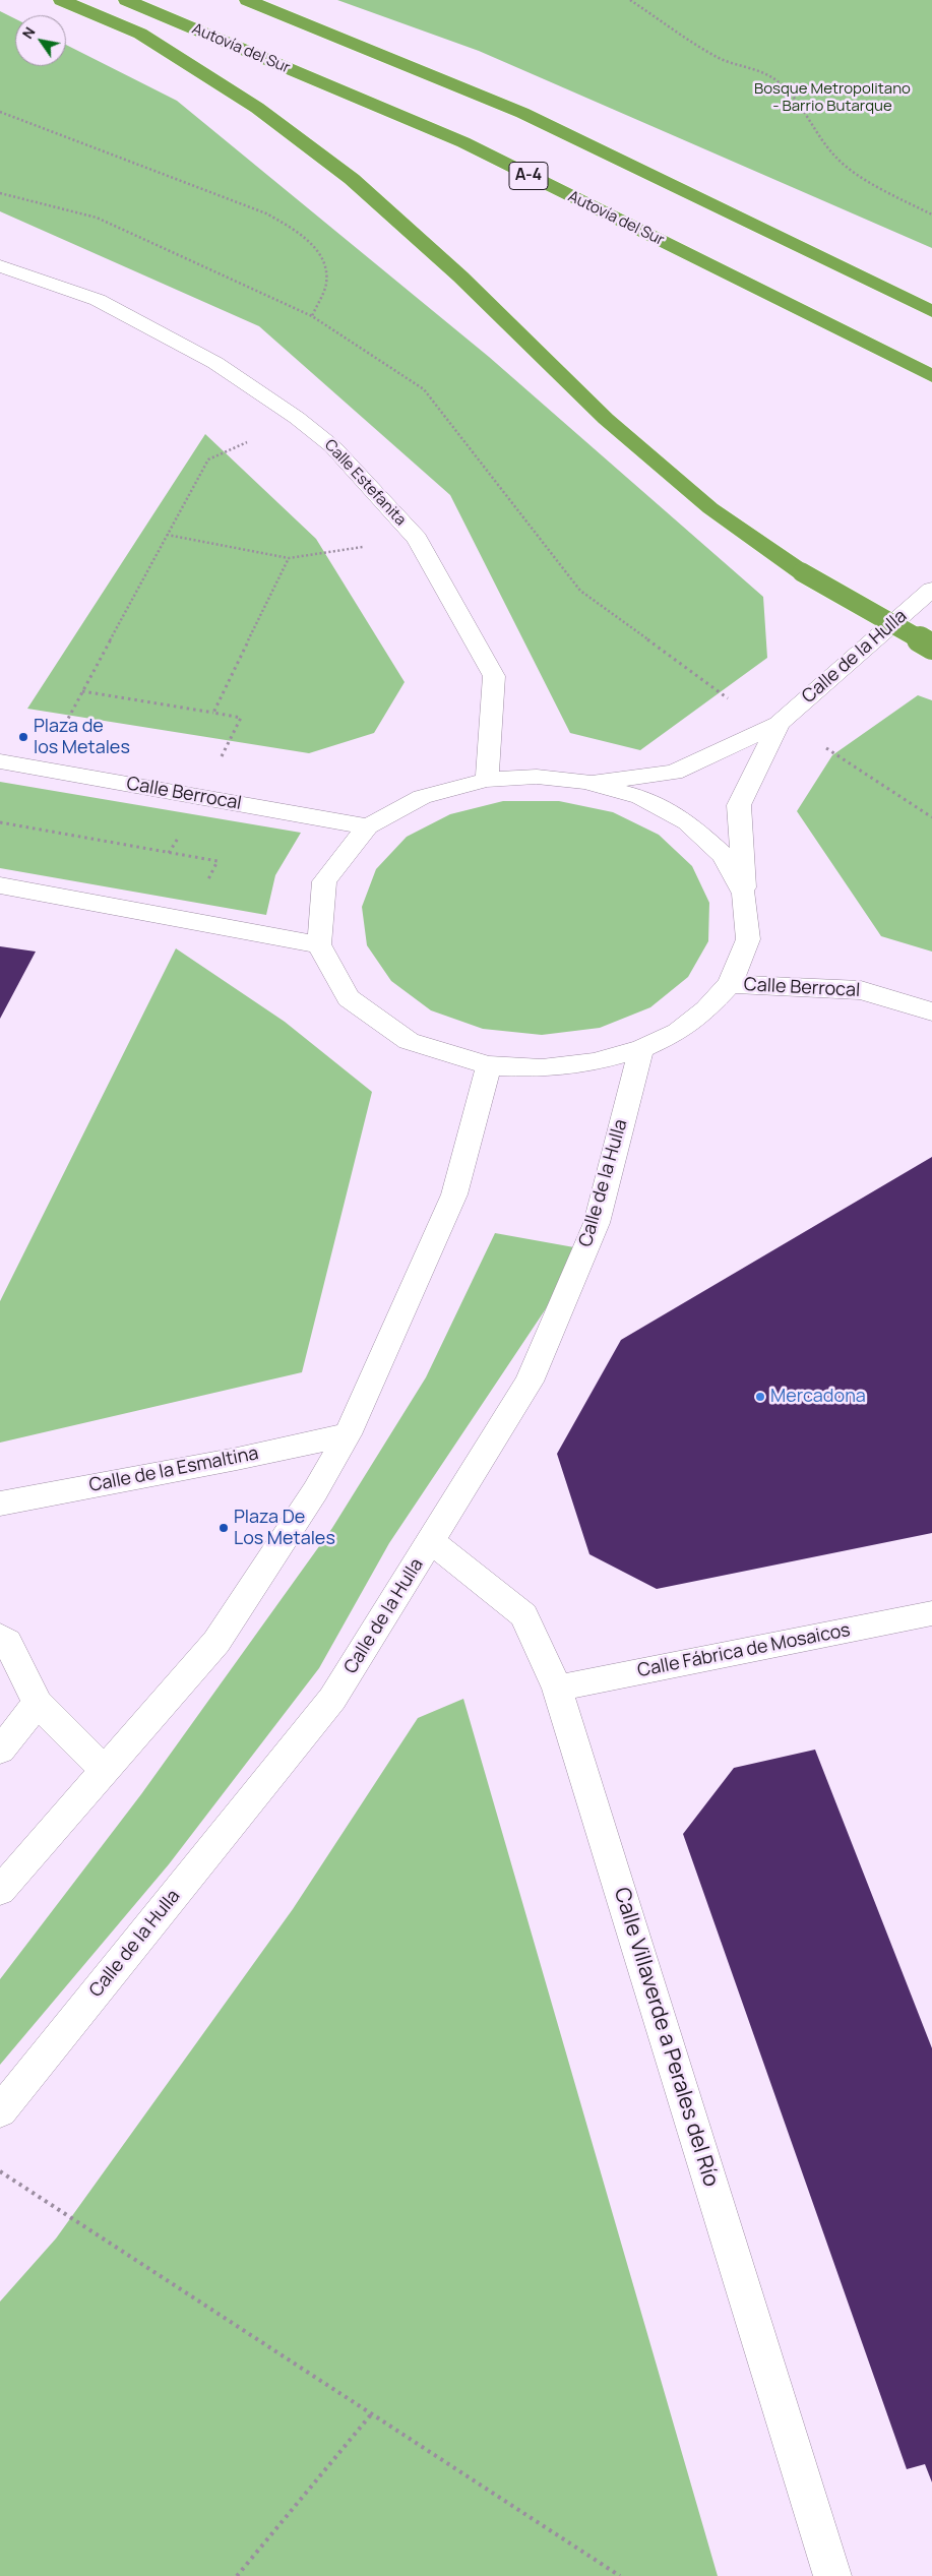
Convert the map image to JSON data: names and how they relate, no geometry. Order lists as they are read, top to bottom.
{
  "streets": {
    "highway": ["Autovía del Sur", "A-4"],
    "street": [
      "Calle Estefanita",
      "Calle de la Hulla",
      "Calle Berrocal",
      "Calle de la Esmaltina",
      "Calle Fábrica de Mosaicos",
      "Calle Villaverde a Perales del Río"
    ]
  },
  "crossings": [
    ["Calle de la Hulla", "Calle Villaverde a Perales del Río"],
    ["Calle Fábrica de Mosaicos", "Calle Villaverde a Perales del Río"]
  ],
  "parks": ["Bosque Metropolitano - Barrio Butarque"],
  "places": ["Plaza de los Metales", "Mercadona", "Plaza De Los Metales"],
  "north": "top left"
}
